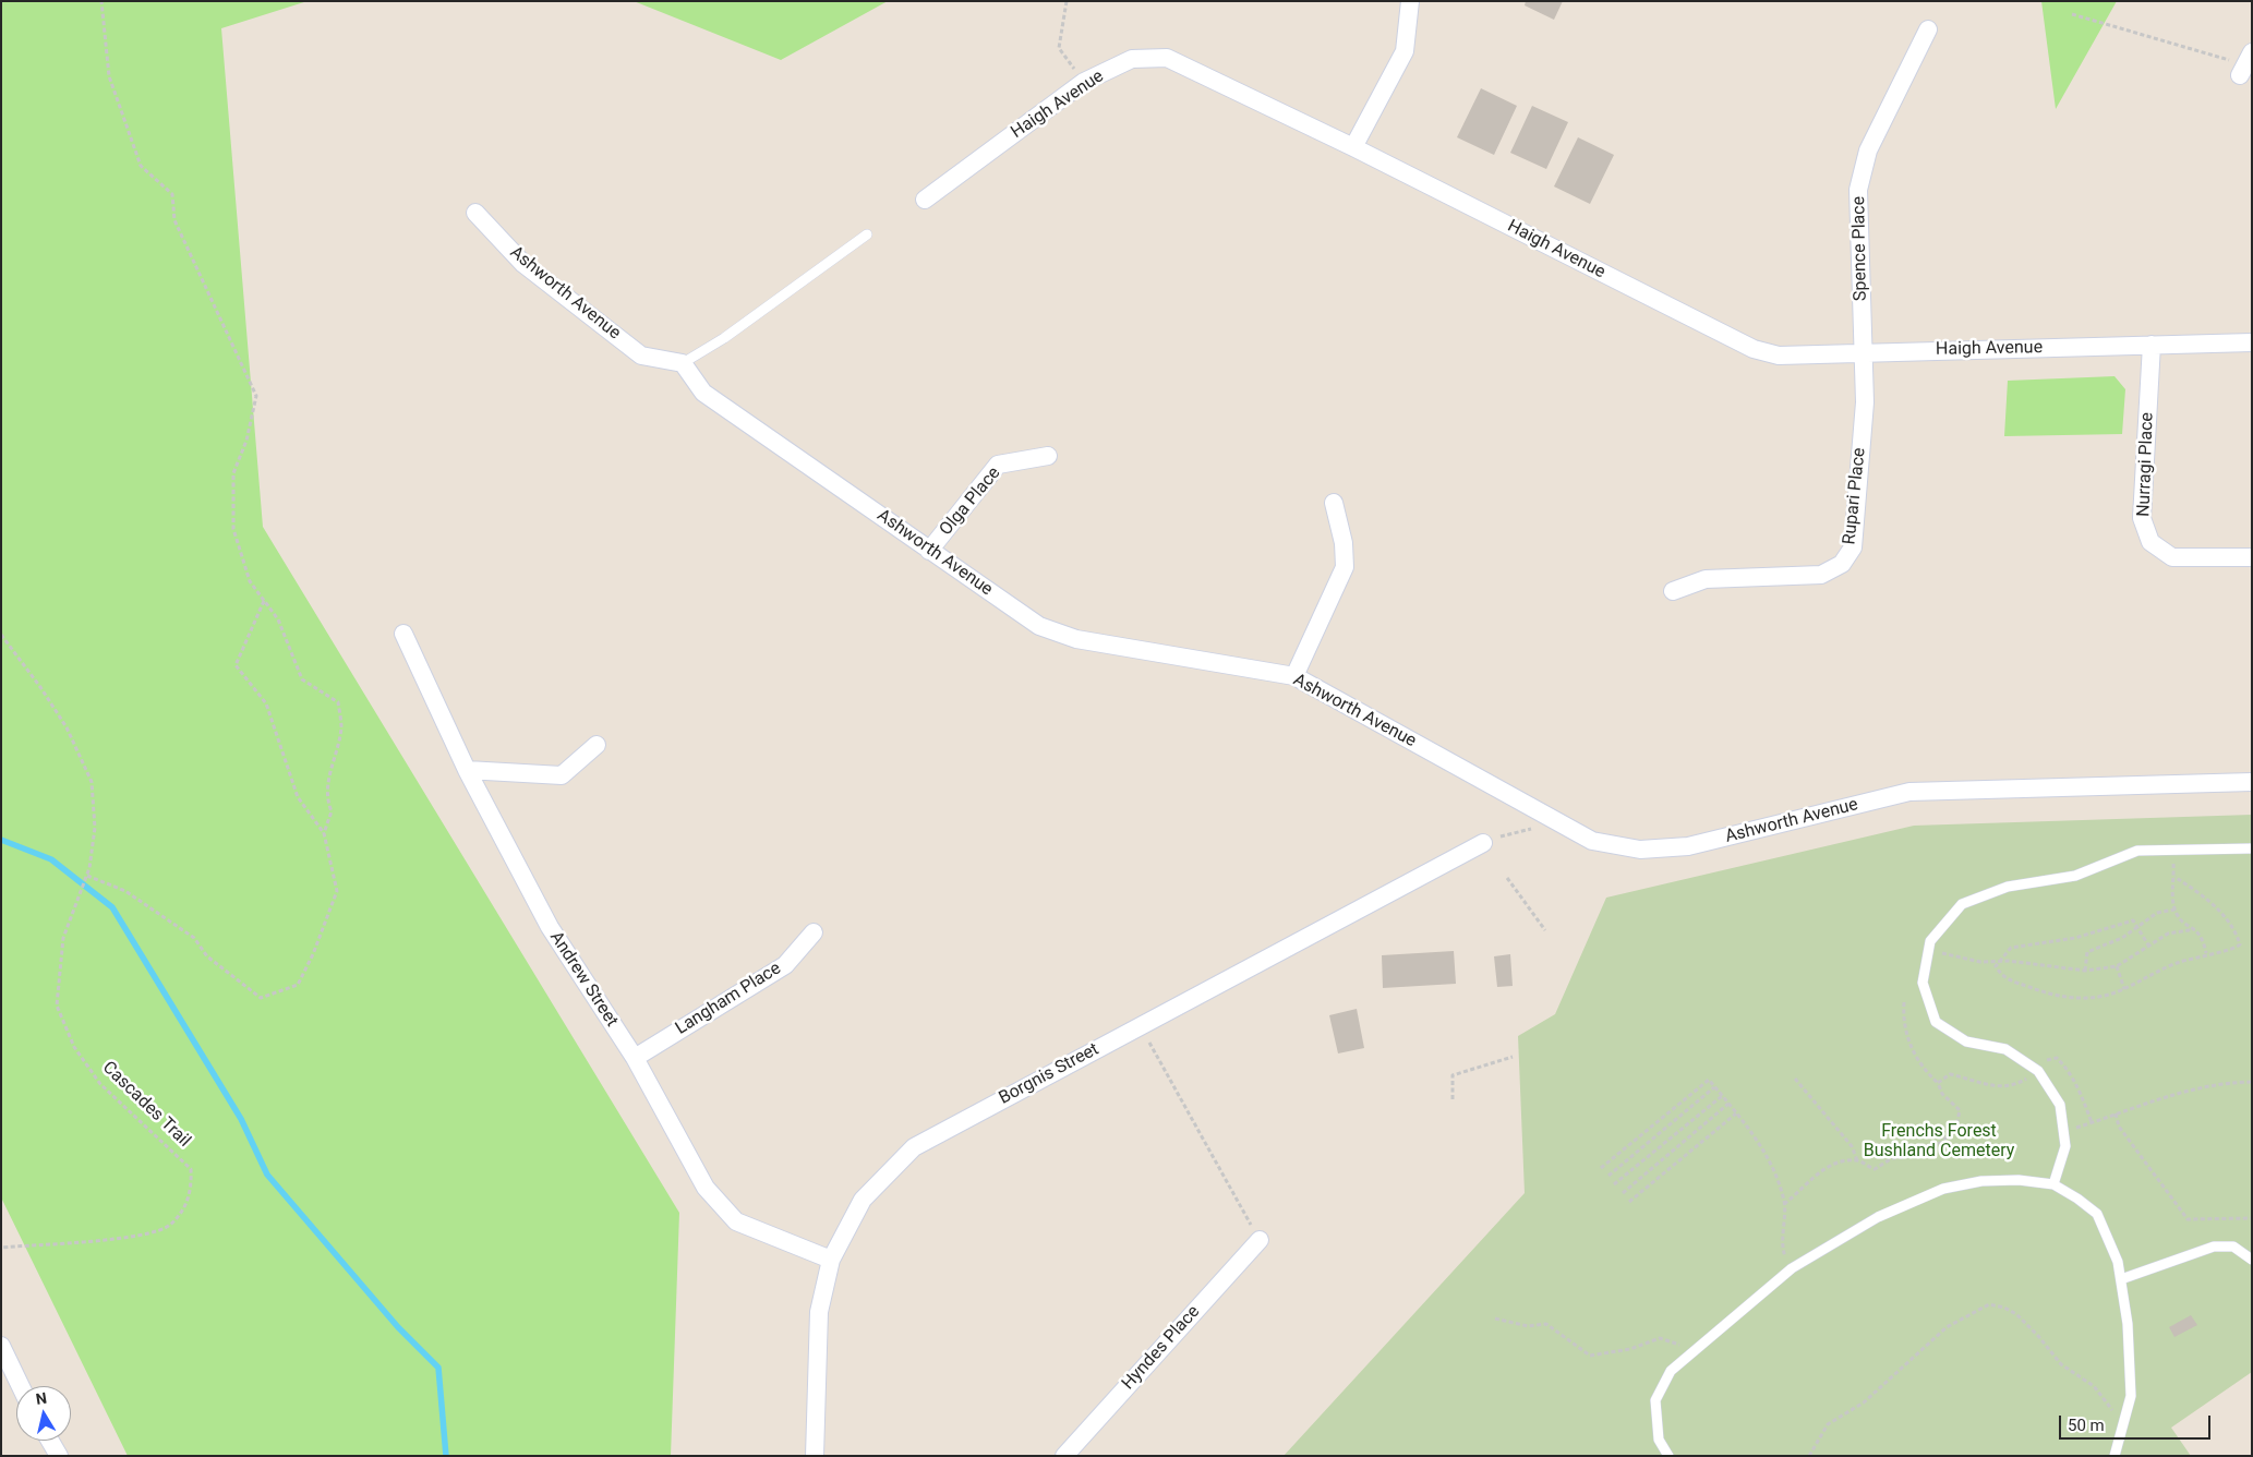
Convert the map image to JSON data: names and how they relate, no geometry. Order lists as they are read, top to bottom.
{
  "streets": {
    "street": [
      "Haigh Avenue",
      "Spence Place",
      "Ashworth Avenue",
      "Nurragi Place",
      "Rupari Place",
      "Olga Place",
      "Andrew Street",
      "Langham Place",
      "Borgnis Street",
      "Hyndes Place"
    ],
    "path": ["Cascades Trail"]
  },
  "crossings": [
    ["Haigh Avenue", "Spence Place"],
    ["Haigh Avenue", "Nurragi Place"],
    ["Haigh Avenue", "Rupari Place"],
    ["Spence Place", "Rupari Place"],
    ["Ashworth Avenue", "Olga Place"],
    ["Andrew Street", "Langham Place"],
    ["Andrew Street", "Borgnis Street"]
  ],
  "parks": ["Frenchs Forest Bushland Cemetery"],
  "scale_bar": "50 m",
  "north": "top"
}
